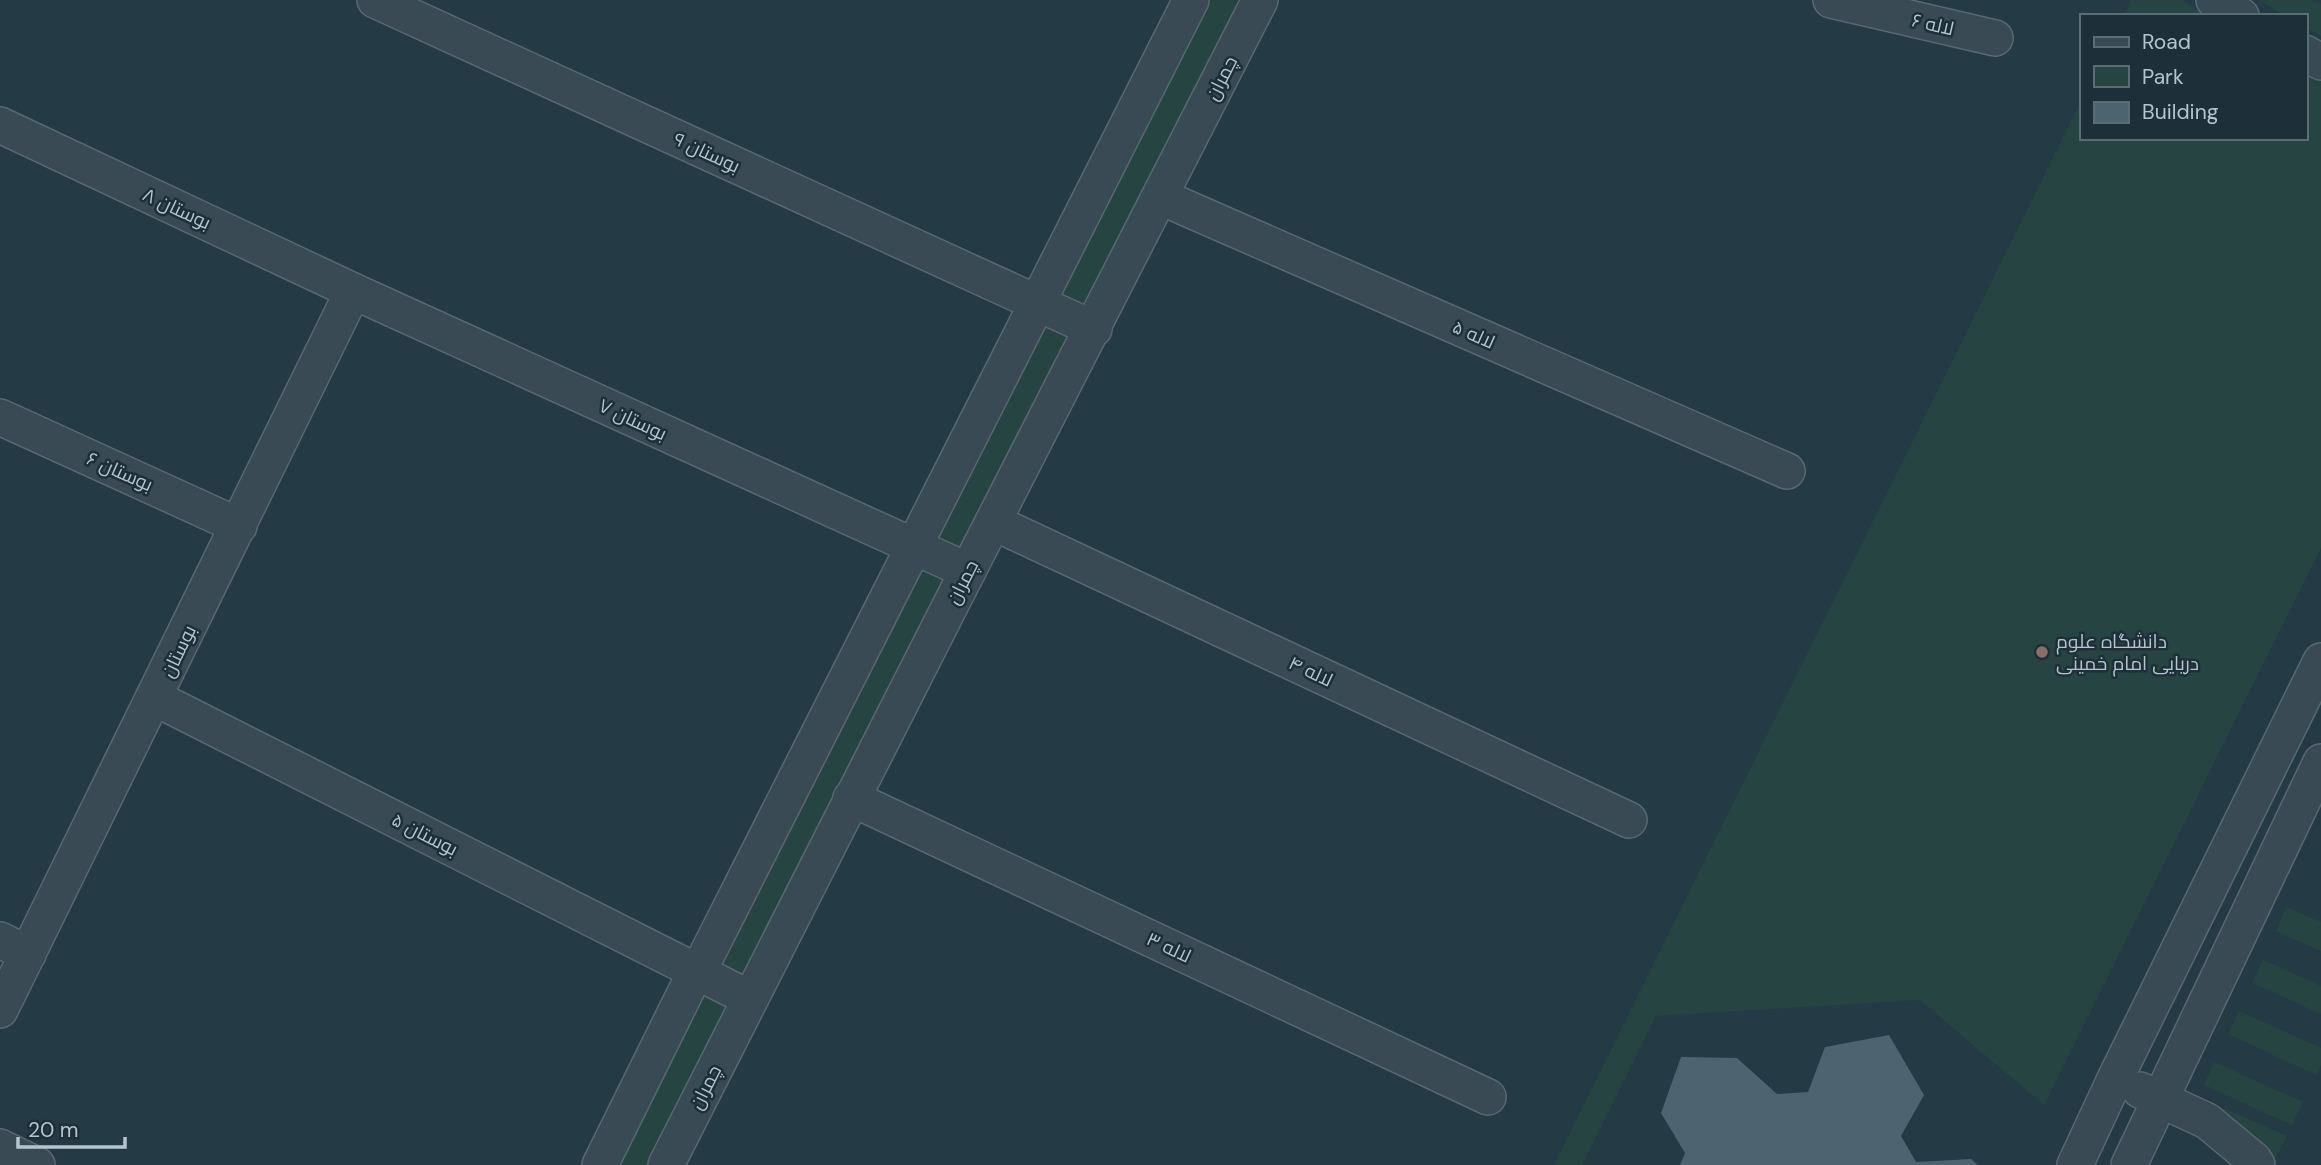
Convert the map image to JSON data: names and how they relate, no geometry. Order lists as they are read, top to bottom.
{
  "streets": {
    "street": [
      "لاله ۶",
      "چمران",
      "بوستان ۹",
      "بوستان ۸",
      "لاله ۵",
      "بوستان ۷",
      "بوستان ۶",
      "بوستان",
      "لاله ۴",
      "بوستان ۵",
      "لاله ۳"
    ]
  },
  "crossings": [
    ["چمران", "بوستان ۹"],
    ["چمران", "لاله ۵"],
    ["چمران", "بوستان ۷"],
    ["چمران", "لاله ۴"],
    ["چمران", "بوستان ۵"],
    ["چمران", "لاله ۳"],
    ["بوستان ۸", "بوستان ۷"],
    ["بوستان ۸", "بوستان"],
    ["بوستان ۷", "بوستان"],
    ["بوستان ۶", "بوستان"],
    ["بوستان", "بوستان ۵"]
  ],
  "places": ["دانشگاه علوم دریایی امام خمینی"],
  "legend": ["Road", "Park", "Building"],
  "scale_bar": "20 m"
}
